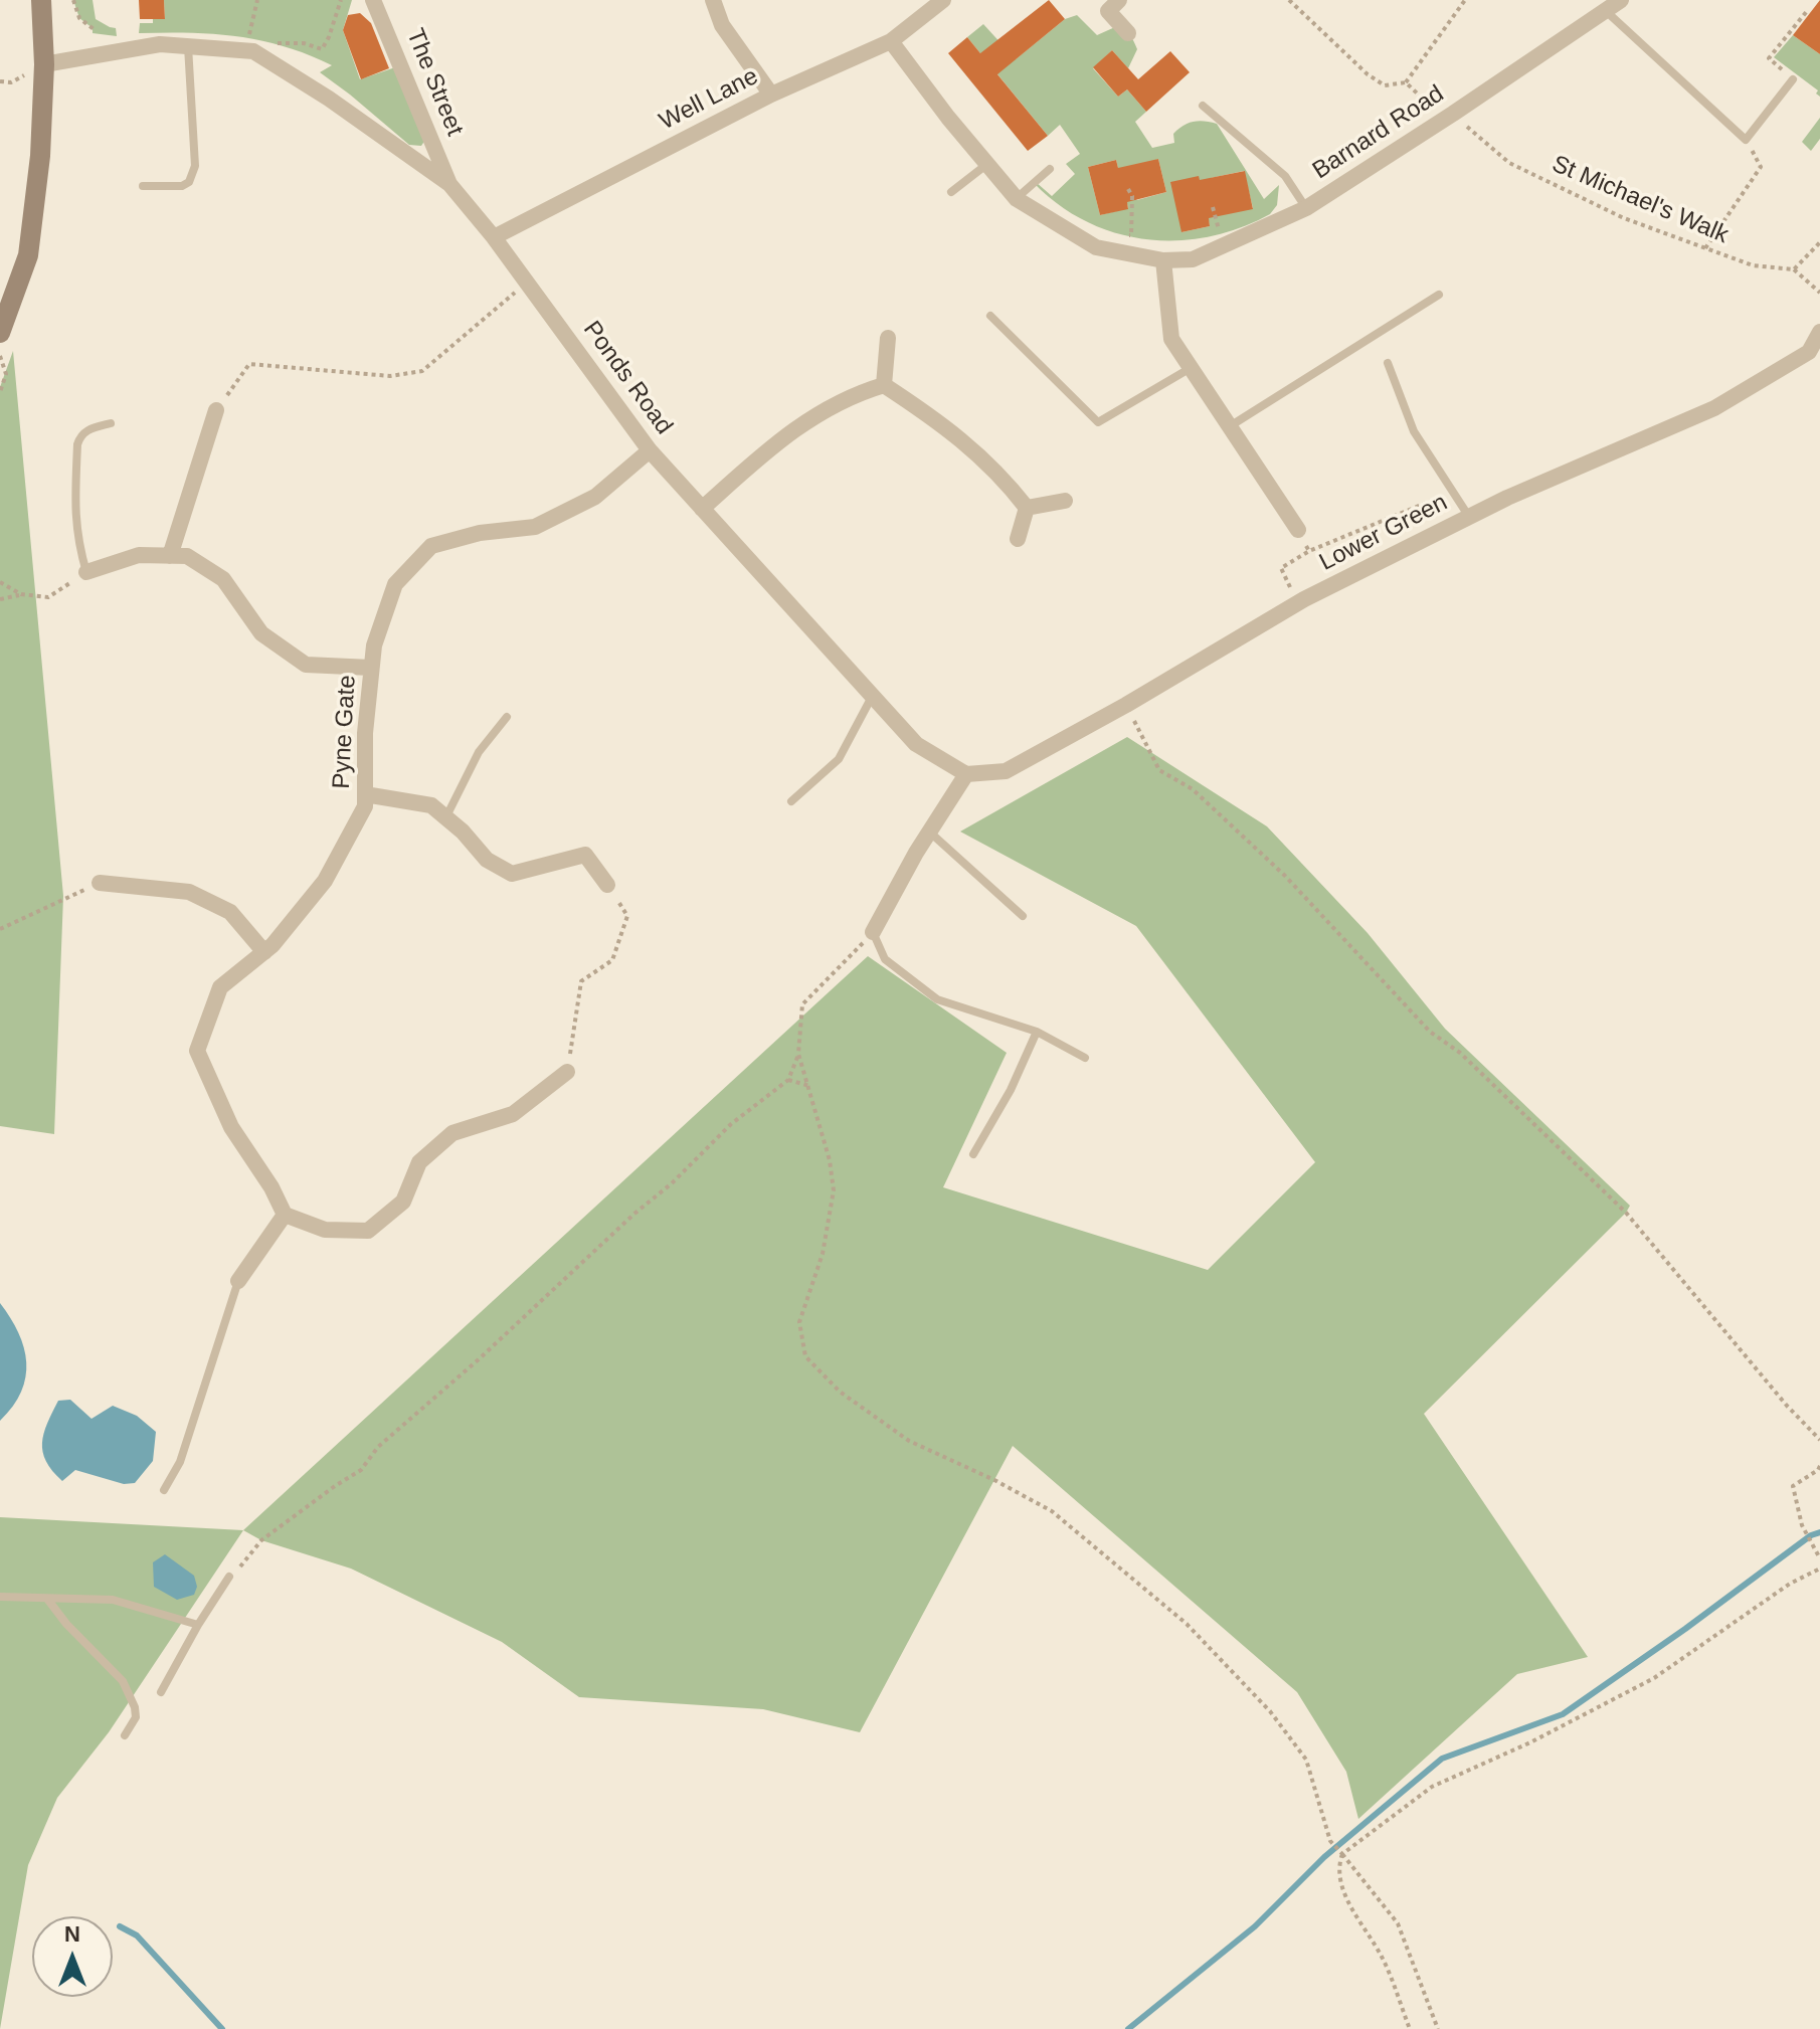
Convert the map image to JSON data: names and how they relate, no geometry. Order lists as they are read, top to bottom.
{
  "streets": {
    "street": [
      "The Street",
      "Well Lane",
      "Barnard Road",
      "Ponds Road",
      "Lower Green",
      "Pyne Gate"
    ],
    "path": ["St Michael's Walk"]
  },
  "crossings": [
    ["The Street", "Ponds Road"],
    ["Well Lane", "Barnard Road"],
    ["Well Lane", "Ponds Road"],
    ["Barnard Road", "St Michael's Walk"],
    ["Ponds Road", "Lower Green"],
    ["Ponds Road", "Pyne Gate"]
  ],
  "north": "top"
}
